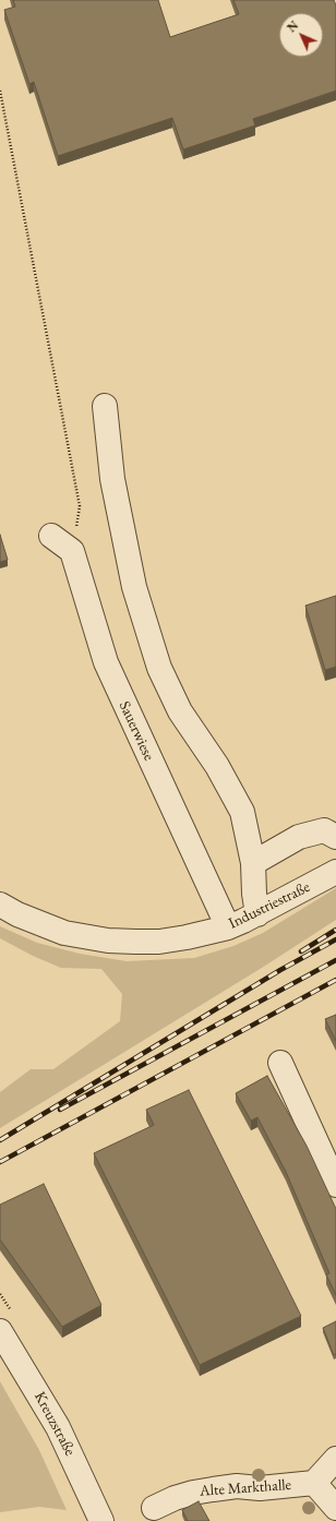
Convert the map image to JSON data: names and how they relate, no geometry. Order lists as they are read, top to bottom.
{
  "streets": {
    "street": [
      "Sauerwiese",
      "Industriestraße",
      "Kreuzstraße",
      "Alte Markthalle"
    ]
  },
  "crossings": [
    ["Sauerwiese", "Industriestraße"]
  ],
  "north": "top left"
}
